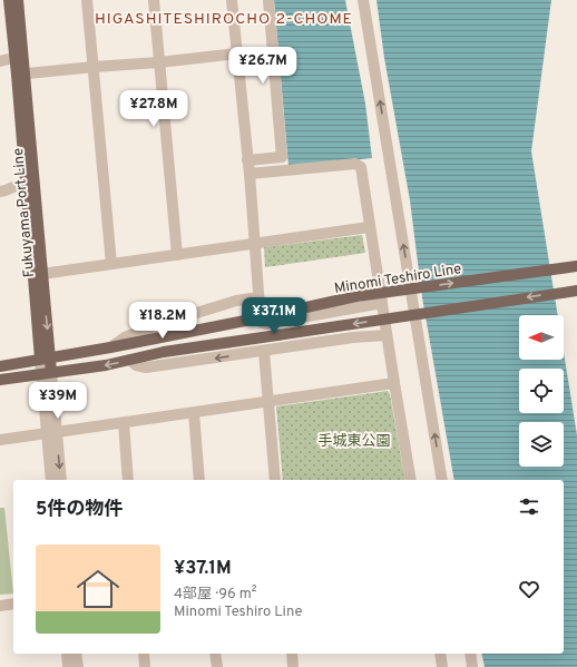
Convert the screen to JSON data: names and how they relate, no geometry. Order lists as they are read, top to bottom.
{
  "streets": {
    "main road": ["Fukuyama Port Line", "Minomi Teshiro Line"]
  },
  "crossings": [
    ["Fukuyama Port Line", "Minomi Teshiro Line"]
  ],
  "districts": ["HIGASHITESHIROCHO 2-CHOME"],
  "parks": ["手城東公園"],
  "north": "left",
  "page": {
    "price": [
      "¥26.7M",
      "¥27.8M",
      "¥37.1M",
      "¥18.2M",
      "¥39M"
    ],
    "heading": "5件の物件",
    "list": [
      {
        "name": "¥37.1M",
        "note": "4部屋 · 96 m² · Minomi Teshiro Line"
      }
    ]
  }
}
